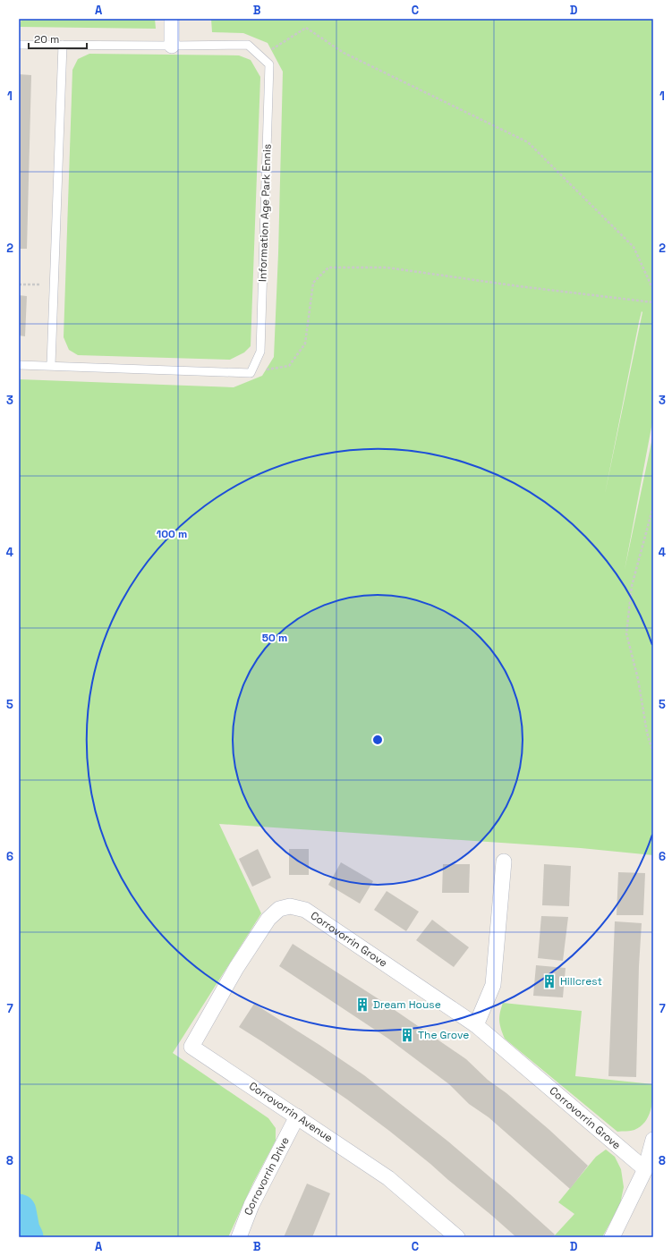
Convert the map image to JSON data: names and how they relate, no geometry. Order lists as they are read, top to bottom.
{
  "streets": {
    "street": ["Corrovorrin Grove", "Corrovorrin Avenue", "Corrovorrin Drive"],
    "lane": ["Information Age Park Ennis"]
  },
  "crossings": [
    ["Corrovorrin Grove", "Corrovorrin Avenue"],
    ["Corrovorrin Avenue", "Corrovorrin Drive"]
  ],
  "places": {
    "building": ["Hillcrest", "Dream House", "The Grove"]
  },
  "scale_bar": "20 m",
  "grid": {
    "columns": [
      "A",
      "B",
      "C",
      "D"
    ],
    "rows": [
      "1",
      "2",
      "3",
      "4",
      "5",
      "6",
      "7",
      "8"
    ]
  },
  "rings": ["100 m", "50 m"]
}
